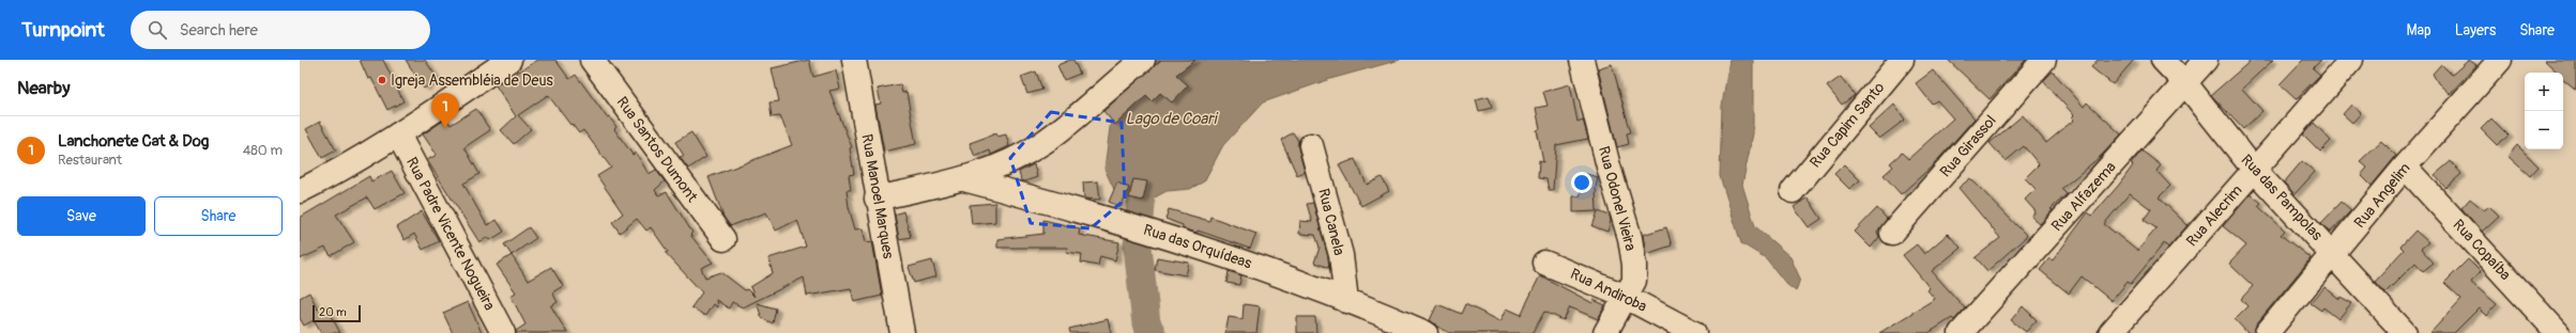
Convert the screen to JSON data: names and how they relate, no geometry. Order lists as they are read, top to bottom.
{
  "streets": {
    "street": [
      "Rua Capim Santo",
      "Rua Girassol",
      "Rua Santos Dumont",
      "Rua Angelim",
      "Rua Manoel Marques",
      "Rua Alfazema",
      "Rua das Pampolas",
      "Rua Odonel Vieira",
      "Rua Alecrim",
      "Rua Canela",
      "Rua Padre Vicente Nogueira",
      "Rua das Orquídeas",
      "Rua Copaíba",
      "Rua Andiroba"
    ]
  },
  "crossings": [
    ["Rua Angelim", "Rua das Pampolas"],
    ["Rua Angelim", "Rua Copaíba"],
    ["Rua Alfazema", "Rua das Pampolas"],
    ["Rua das Pampolas", "Rua Alecrim"],
    ["Rua Odonel Vieira", "Rua Andiroba"],
    ["Rua Canela", "Rua das Orquídeas"]
  ],
  "water": ["Lago de Coari"],
  "places": ["Igreja Assembléia de Deus"],
  "scale_bar": "20 m",
  "page": {
    "header": "Turnpoint",
    "search": "Search here",
    "nav": ["Map", "Layers", "Share"],
    "heading": "Nearby",
    "map_buttons": ["+", "−"],
    "pins": "1",
    "list": [
      {
        "mark": "1",
        "name": "Lanchonete Cat & Dog",
        "note": "Restaurant",
        "value": "480 m"
      }
    ],
    "buttons": ["Save", "Share"],
    "scale": "20 m"
  }
}
